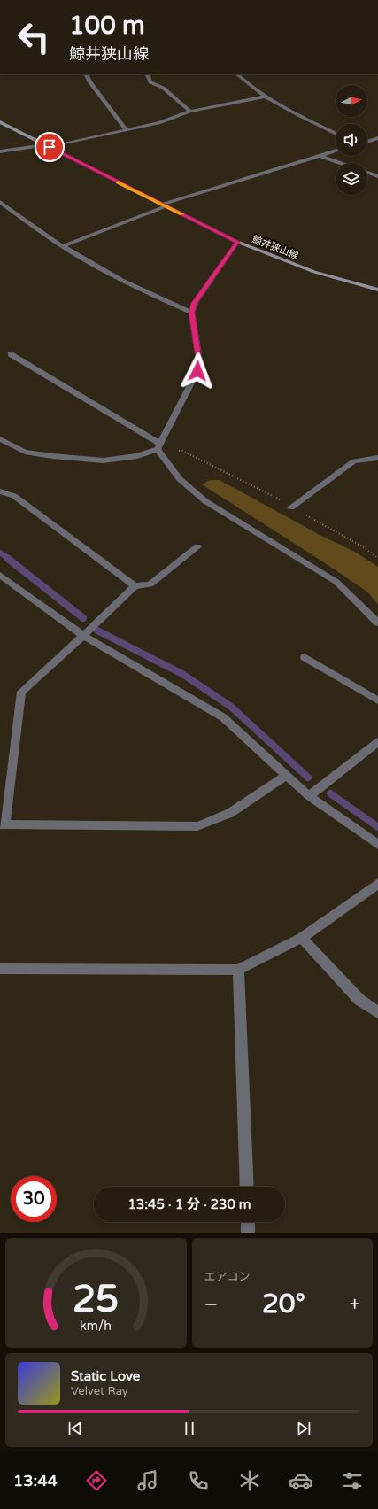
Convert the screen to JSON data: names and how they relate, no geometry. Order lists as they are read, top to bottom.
{
  "streets": {
    "main road": ["鯨井狭山線"]
  },
  "north": "right",
  "page": {
    "turn": ["100 m", "鯨井狭山線"],
    "limit": "30",
    "trip": "13:45 · 1 分 · 230 m",
    "tile": "エアコン",
    "heat": ["−", "20°", "+"],
    "song": ["Static Love", "Velvet Ray"],
    "tabs": "13:44",
    "gauge": ["25", "km/h"]
  }
}
